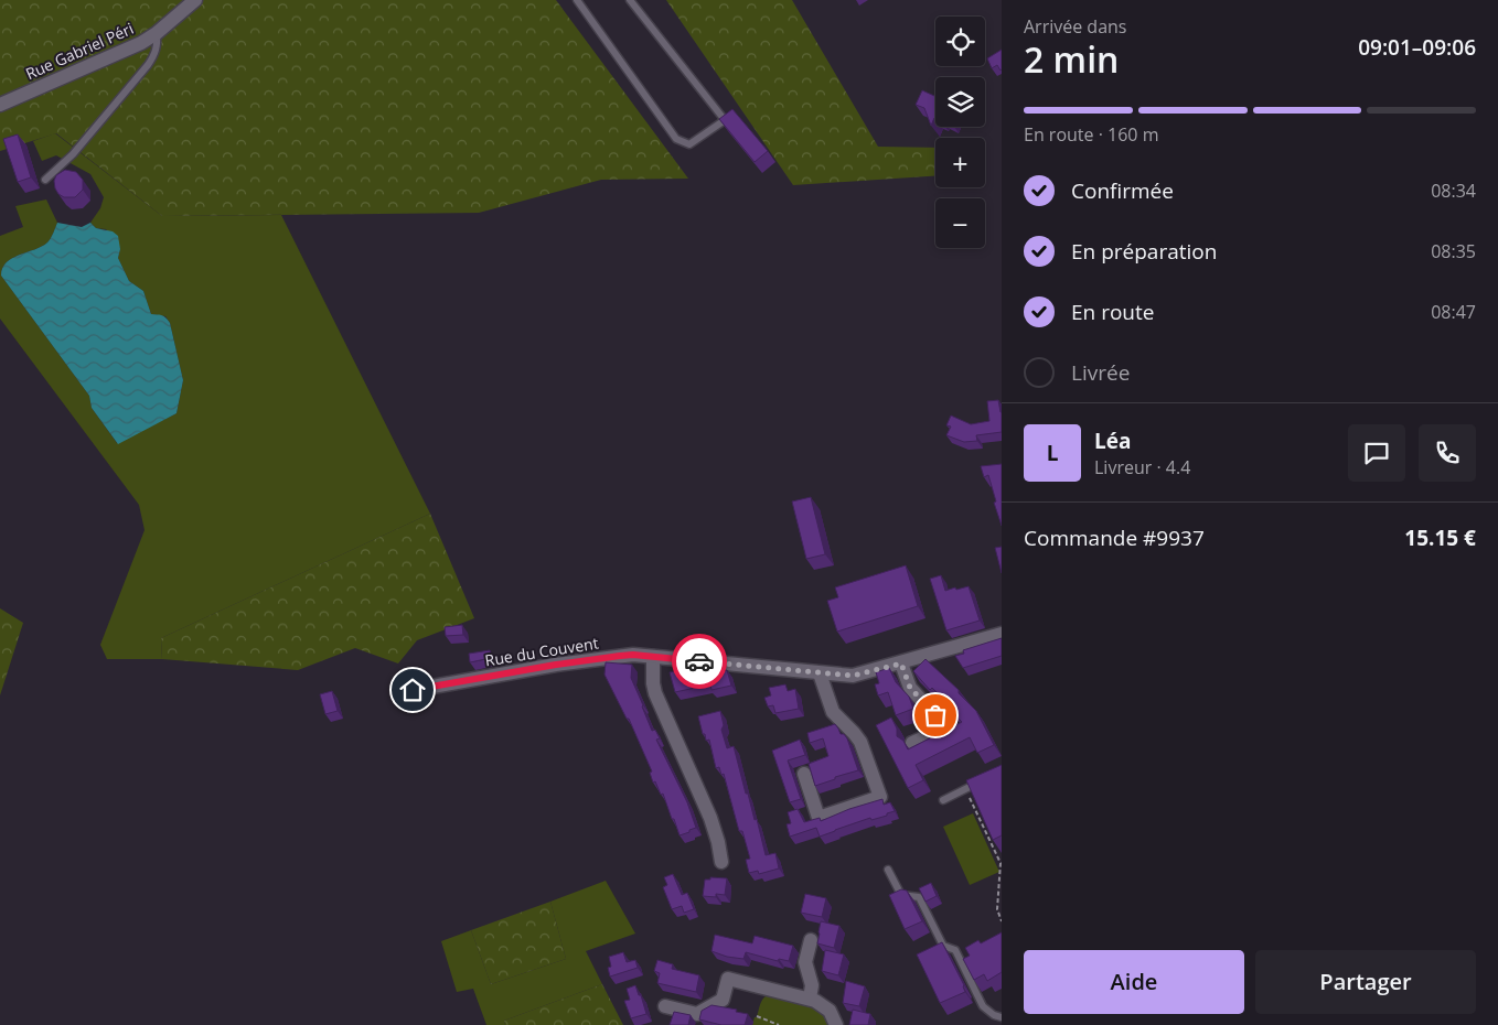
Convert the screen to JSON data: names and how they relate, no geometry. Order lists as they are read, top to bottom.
{
  "streets": {
    "street": ["Rue Gabriel Péri", "Rue du Couvent"]
  },
  "page": {
    "heading": ["2 min", "Arrivée dans", "09:01–09:06"],
    "panel": [
      "Léa",
      "Livreur · 4.4",
      "Commande #9937",
      "15.15 €"
    ],
    "map_buttons": ["+", "−"],
    "bar": "En route · 160 m",
    "list": [
      ["Confirmée", "08:34"],
      ["En préparation", "08:35"],
      ["En route", "08:47"],
      "Livrée"
    ],
    "round": "L",
    "buttons": ["Aide", "Partager"]
  }
}
